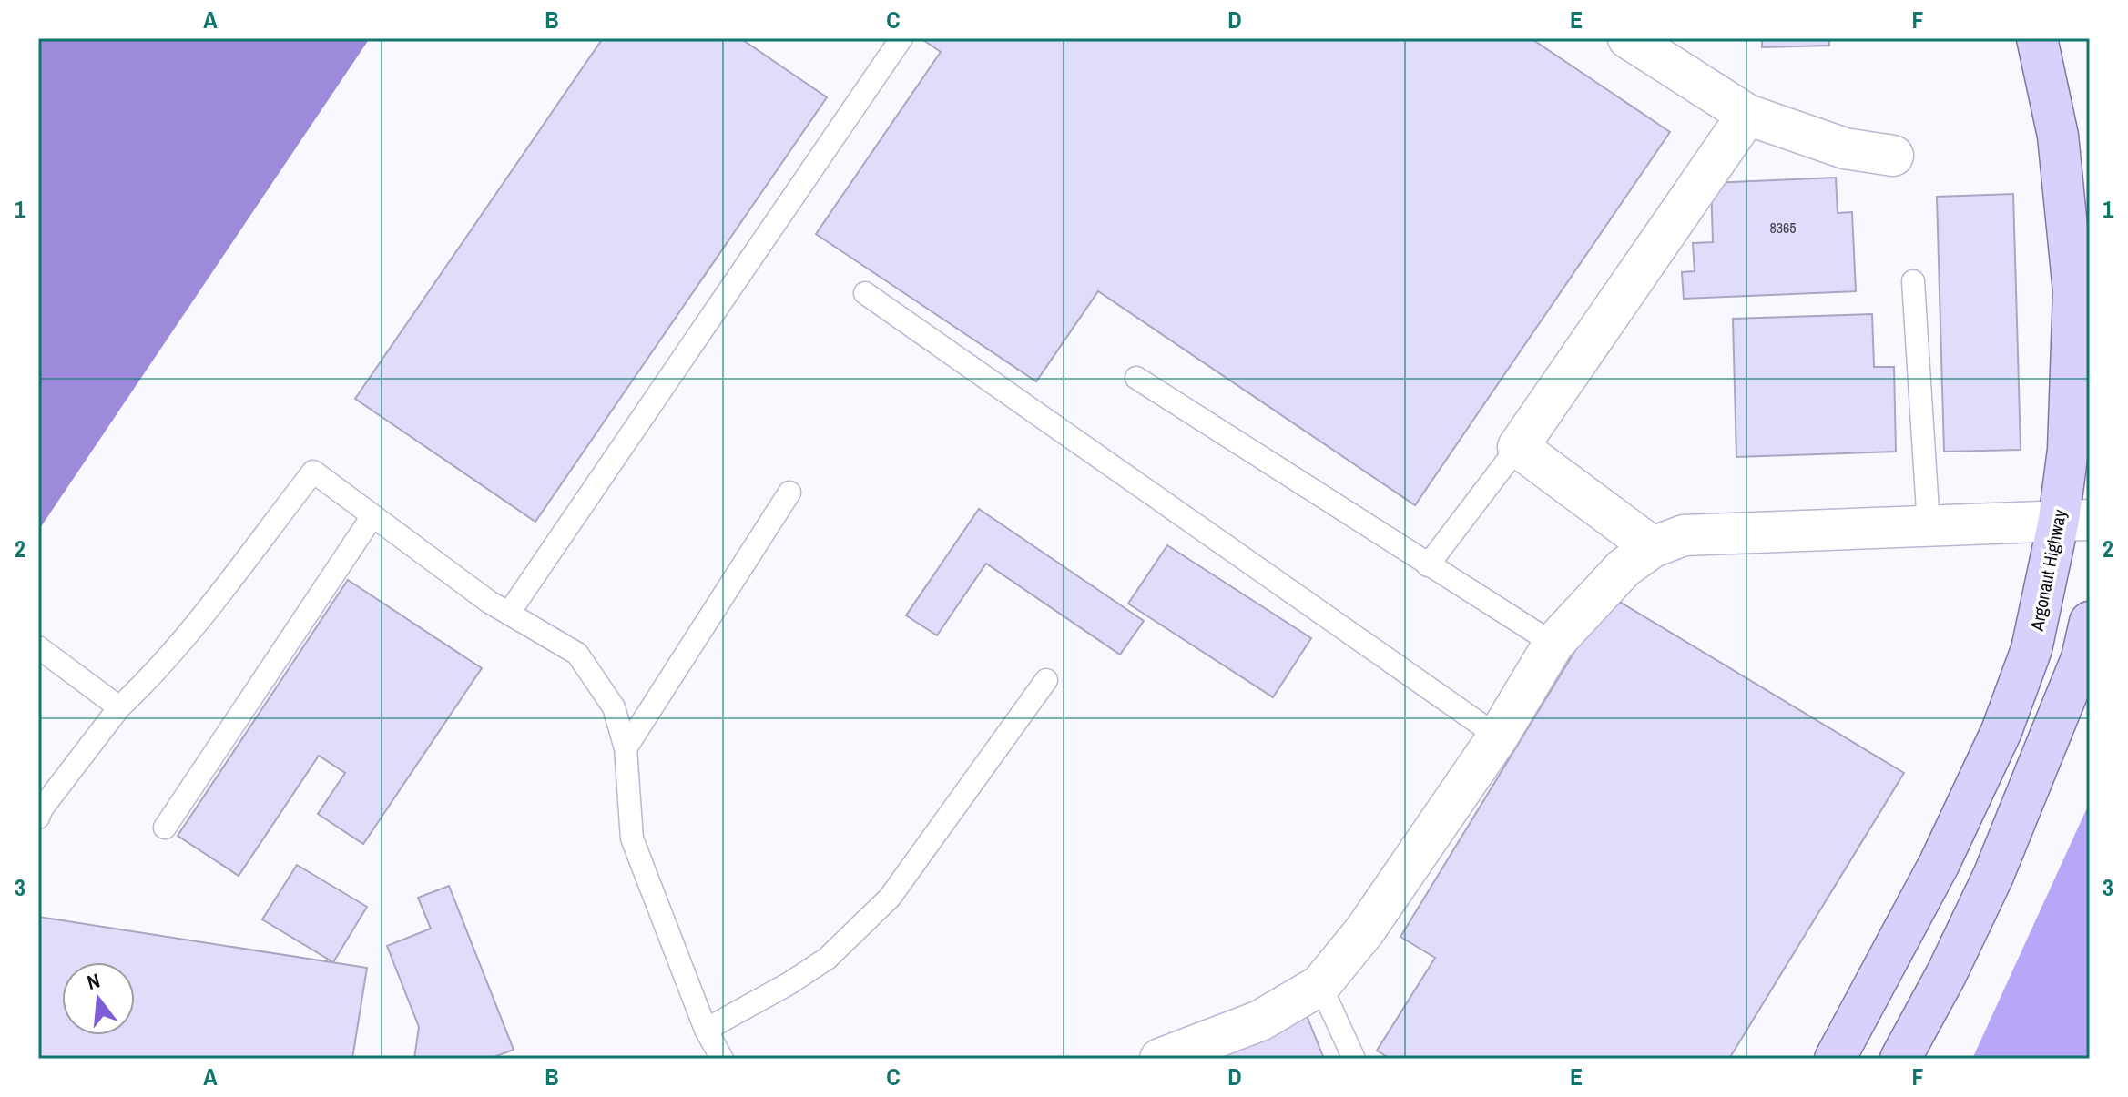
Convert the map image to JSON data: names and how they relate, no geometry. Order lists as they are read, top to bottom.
{
  "streets": {
    "main road": ["Argonaut Highway"]
  },
  "house_numbers": ["8365"],
  "north": "top",
  "grid": {
    "columns": [
      "A",
      "B",
      "C",
      "D",
      "E",
      "F"
    ],
    "rows": ["1", "2", "3"]
  }
}
